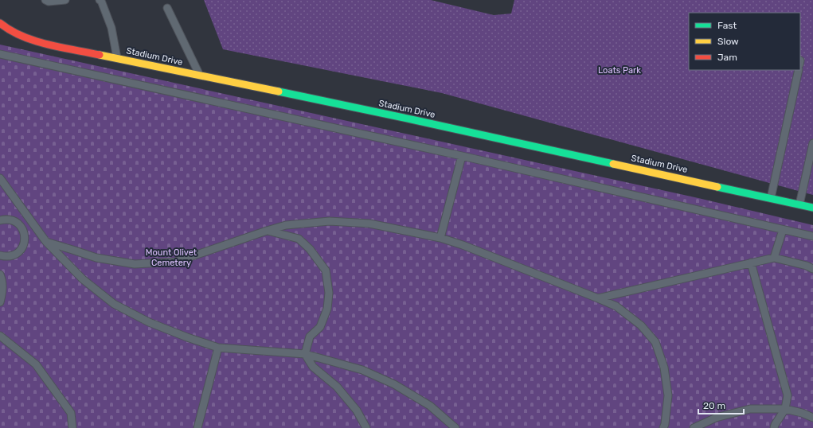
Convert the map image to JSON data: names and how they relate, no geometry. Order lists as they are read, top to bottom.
{
  "streets": {
    "street": ["Stadium Drive"]
  },
  "parks": ["Loats Park", "Mount Olivet Cemetery"],
  "legend": ["Fast", "Slow", "Jam"],
  "scale_bar": "20 m"
}
